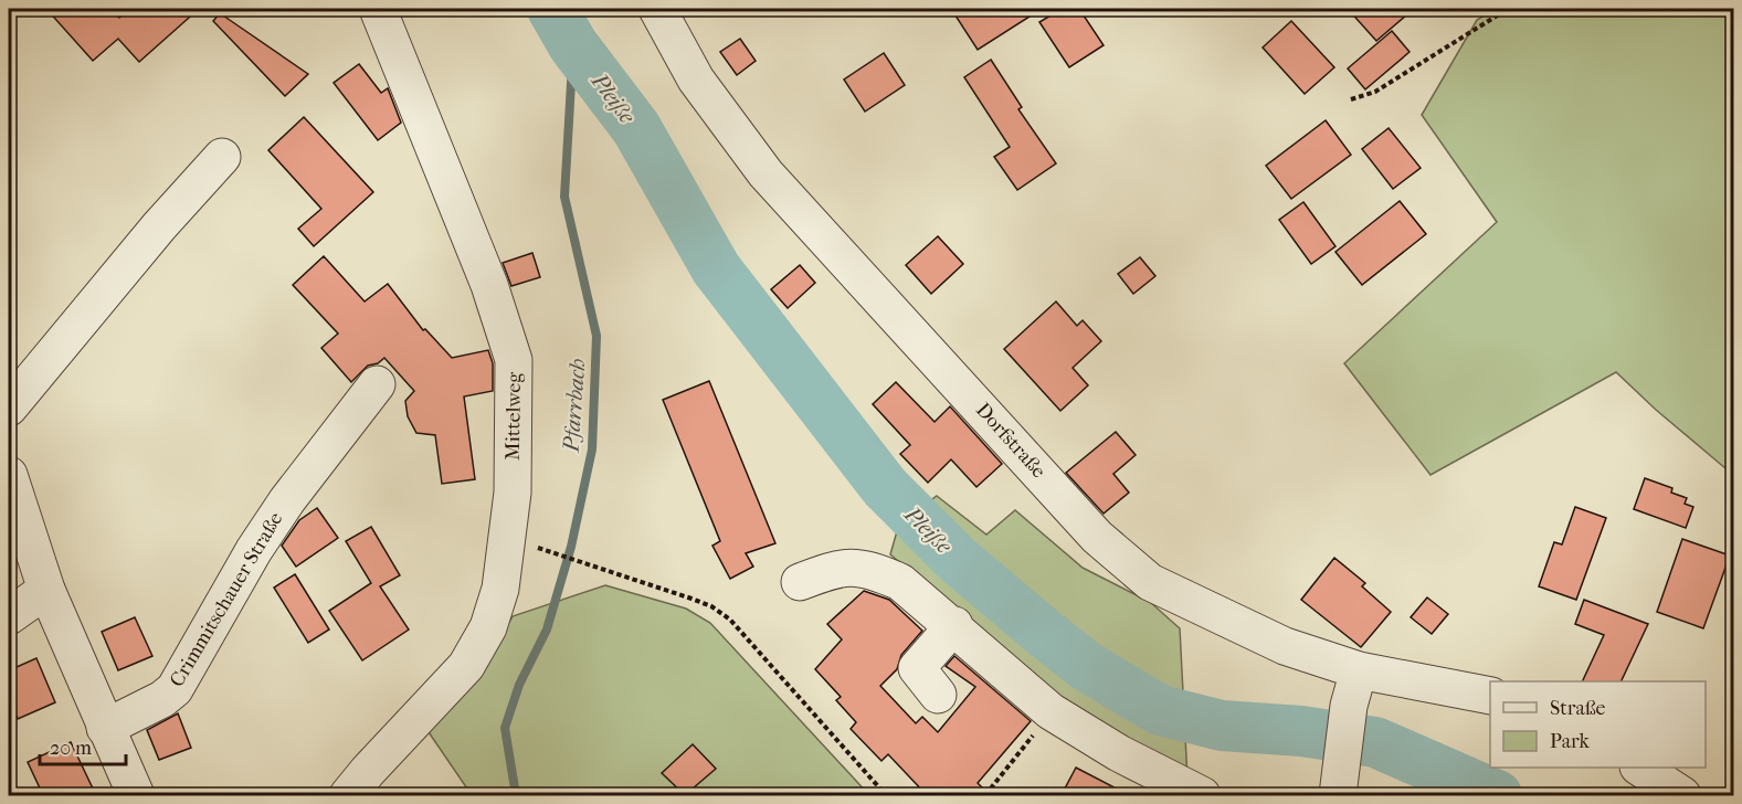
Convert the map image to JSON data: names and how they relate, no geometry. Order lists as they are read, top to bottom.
{
  "streets": {
    "street": ["Mittelweg", "Dorfstraße", "Crimmitschauer Straße"]
  },
  "water": ["Pleiße", "Pfarrbach"],
  "legend": ["Straße", "Park"],
  "scale_bar": "20 m"
}
